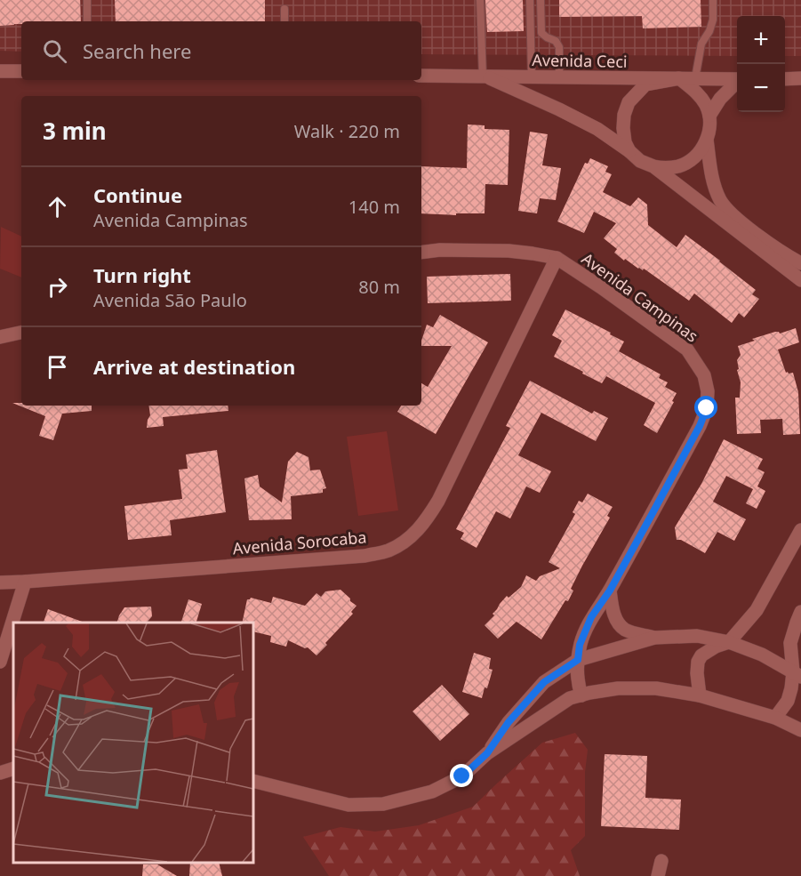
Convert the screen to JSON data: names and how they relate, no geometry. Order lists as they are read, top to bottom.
{
  "streets": {
    "street": ["Avenida Ceci", "Avenida Campinas", "Avenida Sorocaba"]
  },
  "crossings": [
    ["Avenida Campinas", "Avenida Sorocaba"]
  ],
  "page": {
    "map_buttons": ["+", "−"],
    "search": "Search here",
    "heading": ["3 min", "Walk · 220 m"],
    "list": [
      ["Continue", "Avenida Campinas", "140 m"],
      ["Turn right", "Avenida São Paulo", "80 m"],
      "Arrive at destination"
    ]
  }
}
